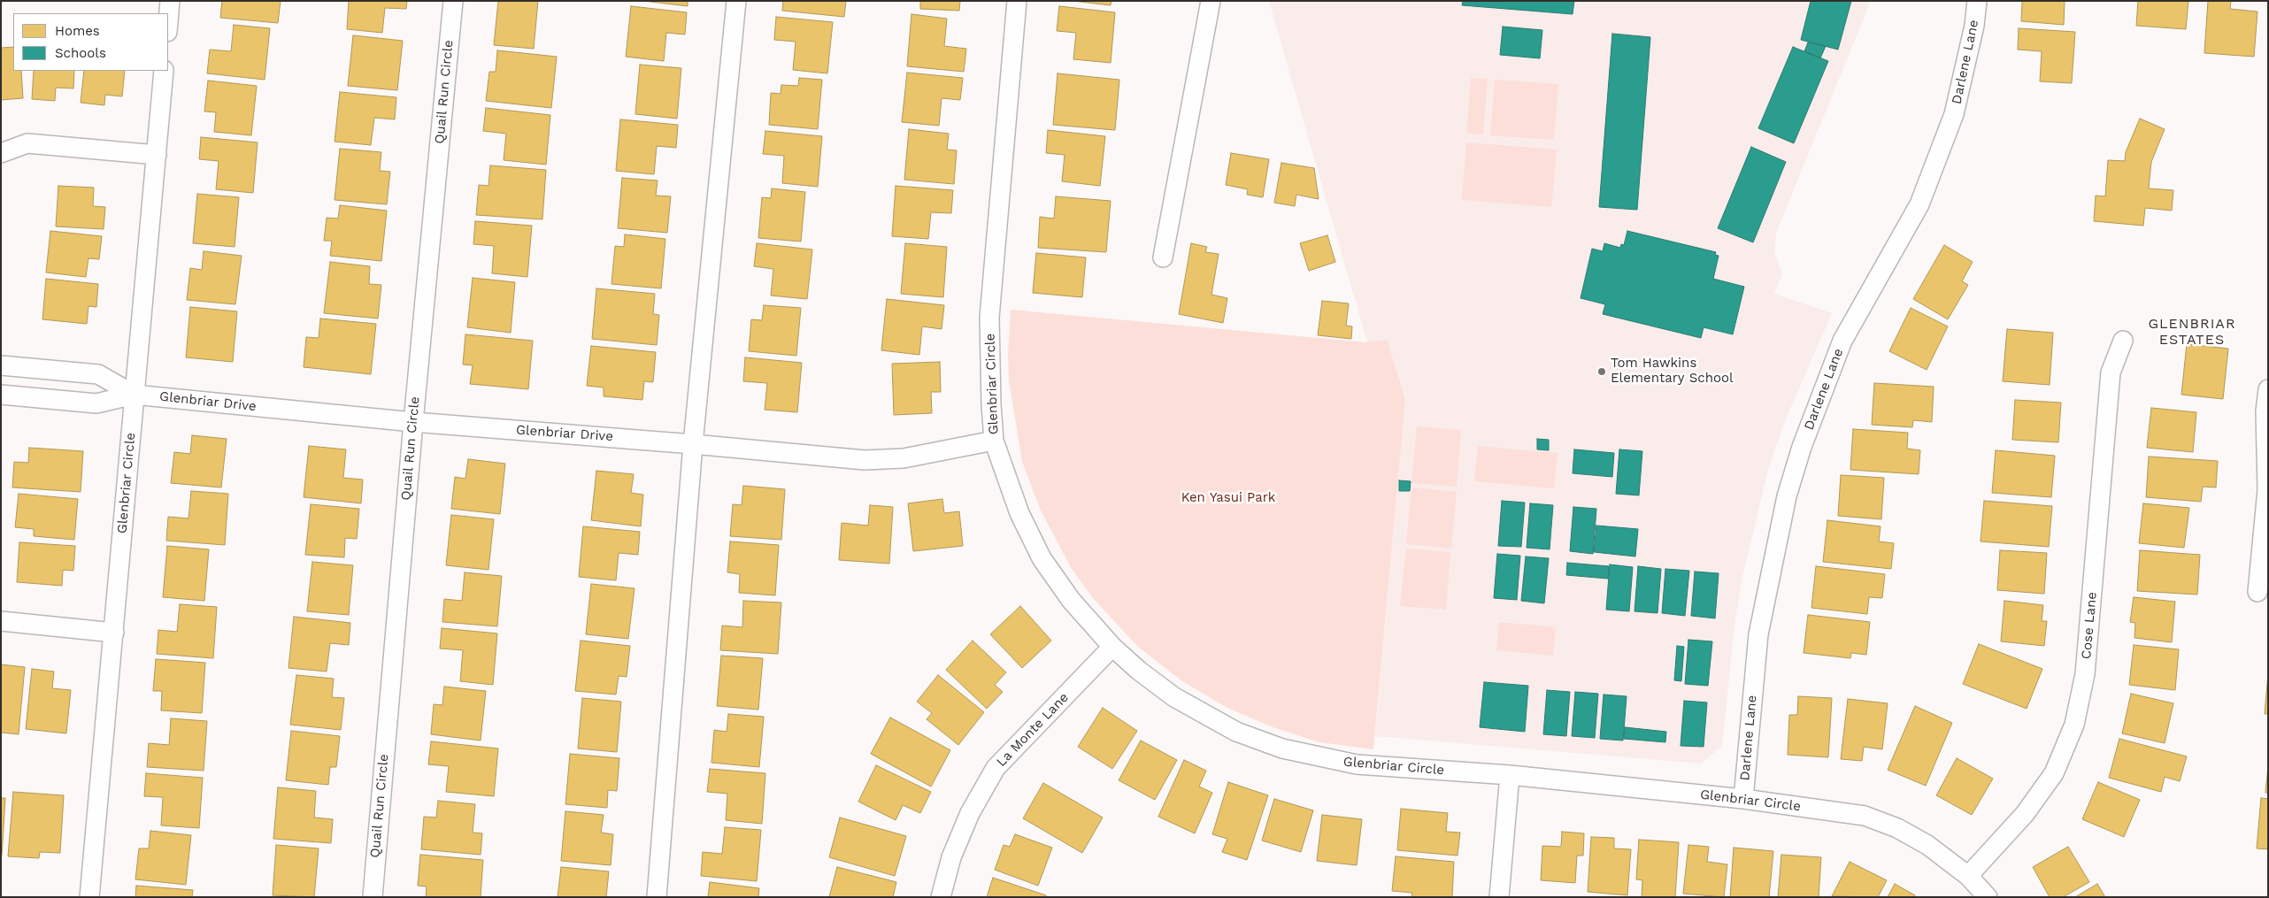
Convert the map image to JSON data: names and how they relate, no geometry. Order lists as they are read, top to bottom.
{
  "streets": {
    "street": [
      "Darlene Lane",
      "Quail Run Circle",
      "Glenbriar Circle",
      "Glenbriar Drive",
      "Cose Lane",
      "La Monte Lane"
    ]
  },
  "crossings": [
    ["Darlene Lane", "Glenbriar Circle"],
    ["Quail Run Circle", "Glenbriar Drive"],
    ["Glenbriar Circle", "Glenbriar Drive"],
    ["Glenbriar Circle", "Cose Lane"],
    ["Glenbriar Circle", "La Monte Lane"]
  ],
  "districts": ["GLENBRIAR ESTATES"],
  "parks": ["Ken Yasui Park"],
  "places": ["Tom Hawkins Elementary School"],
  "legend": ["Homes", "Schools"]
}
